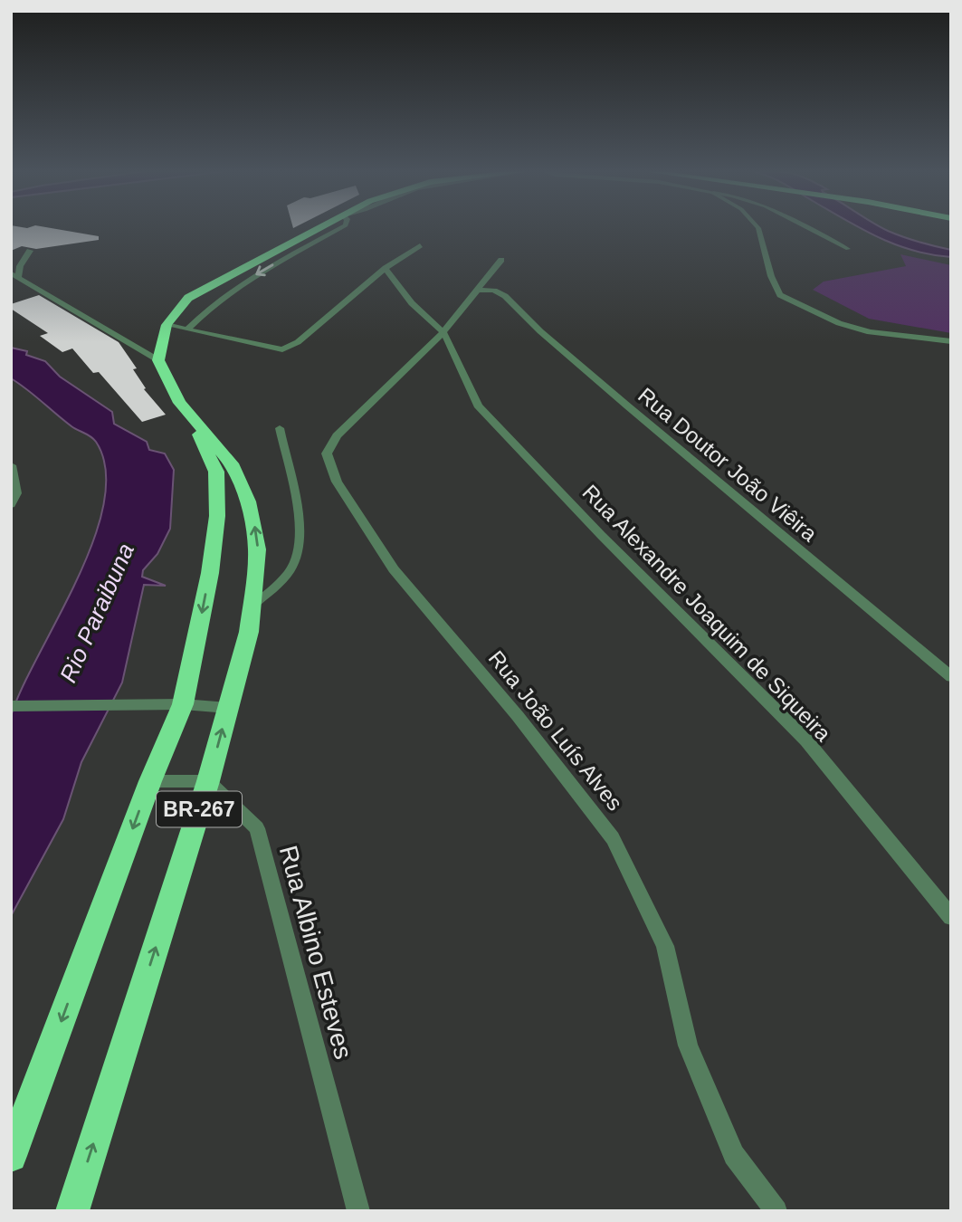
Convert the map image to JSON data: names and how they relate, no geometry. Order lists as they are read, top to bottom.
{
  "streets": {
    "highway": ["BR-267"],
    "street": [
      "Rua Doutor João Viêira",
      "Rua Alexandre Joaquim de Siqueira",
      "Rua João Luís Alves",
      "Rua Albino Esteves"
    ]
  },
  "crossings": [
    ["Rua Doutor João Viêira", "Rua João Luís Alves"],
    ["Rua Alexandre Joaquim de Siqueira", "Rua João Luís Alves"],
    ["BR-267", "Rua Albino Esteves"]
  ],
  "water": ["Rio Paraibuna"]
}
